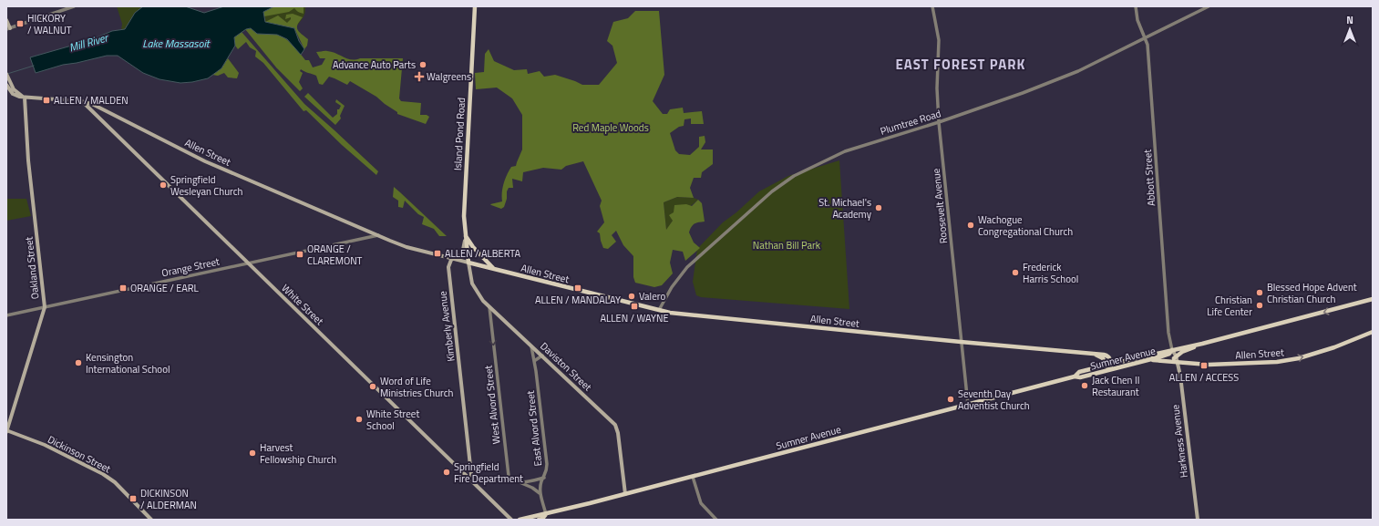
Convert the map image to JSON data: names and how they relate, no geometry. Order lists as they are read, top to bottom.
{
  "streets": {
    "main road": [
      "Island Pond Road",
      "Allen Street",
      "Oakland Street",
      "White Street",
      "Kimberly Avenue",
      "Sumner Avenue",
      "Daviston Street",
      "Harkness Avenue",
      "Dickinson Street"
    ],
    "street": [
      "Plumtree Road",
      "Abbott Street",
      "Roosevelt Avenue",
      "Orange Street",
      "West Alvord Street",
      "East Alvord Street"
    ]
  },
  "crossings": [
    ["Plumtree Road", "Allen Street"],
    ["Plumtree Road", "Abbott Street"],
    ["Plumtree Road", "Roosevelt Avenue"],
    ["Island Pond Road", "Allen Street"],
    ["Island Pond Road", "Daviston Street"],
    ["Allen Street", "Roosevelt Avenue"],
    ["Allen Street", "Orange Street"],
    ["Allen Street", "Oakland Street"],
    ["Allen Street", "White Street"],
    ["Allen Street", "Kimberly Avenue"],
    ["Allen Street", "Sumner Avenue"],
    ["Allen Street", "Daviston Street"],
    ["Allen Street", "Harkness Avenue"],
    ["Abbott Street", "Sumner Avenue"],
    ["Roosevelt Avenue", "Sumner Avenue"],
    ["Orange Street", "Oakland Street"],
    ["Orange Street", "White Street"],
    ["Oakland Street", "Dickinson Street"],
    ["White Street", "Kimberly Avenue"],
    ["Sumner Avenue", "Daviston Street"],
    ["Sumner Avenue", "Harkness Avenue"],
    ["Daviston Street", "West Alvord Street"],
    ["Daviston Street", "East Alvord Street"],
    ["West Alvord Street", "East Alvord Street"]
  ],
  "one_way": ["West Alvord Street"],
  "districts": ["EAST FOREST PARK"],
  "water": ["Mill River", "Lake Massasoit"],
  "parks": ["Red Maple Woods", "Nathan Bill Park"],
  "places": {
    "transit": [
      "HICKORY / WALNUT",
      "ALLEN / MALDEN",
      "ALLEN / ALBERTA",
      "ORANGE / CLAREMONT",
      "ORANGE / EARL",
      "ALLEN / MANDALAY",
      "ALLEN / WAYNE",
      "ALLEN / ACCESS",
      "DICKINSON / ALDERMAN"
    ],
    "other": [
      "Advance Auto Parts",
      "Springfield Wesleyan Church",
      "St. Michael's Academy",
      "Wachogue Congregational Church",
      "Frederick Harris School",
      "Blessed Hope Advent Christian Church",
      "Valero",
      "Christian Life Center",
      "Kensington International School",
      "Jack Chen II Restaurant",
      "Word of Life Ministries Church",
      "Seventh Day Adventist Church",
      "White Street School",
      "Harvest Fellowship Church",
      "Springfield Fire Department"
    ],
    "health": ["Walgreens"]
  },
  "north": "top"
}
